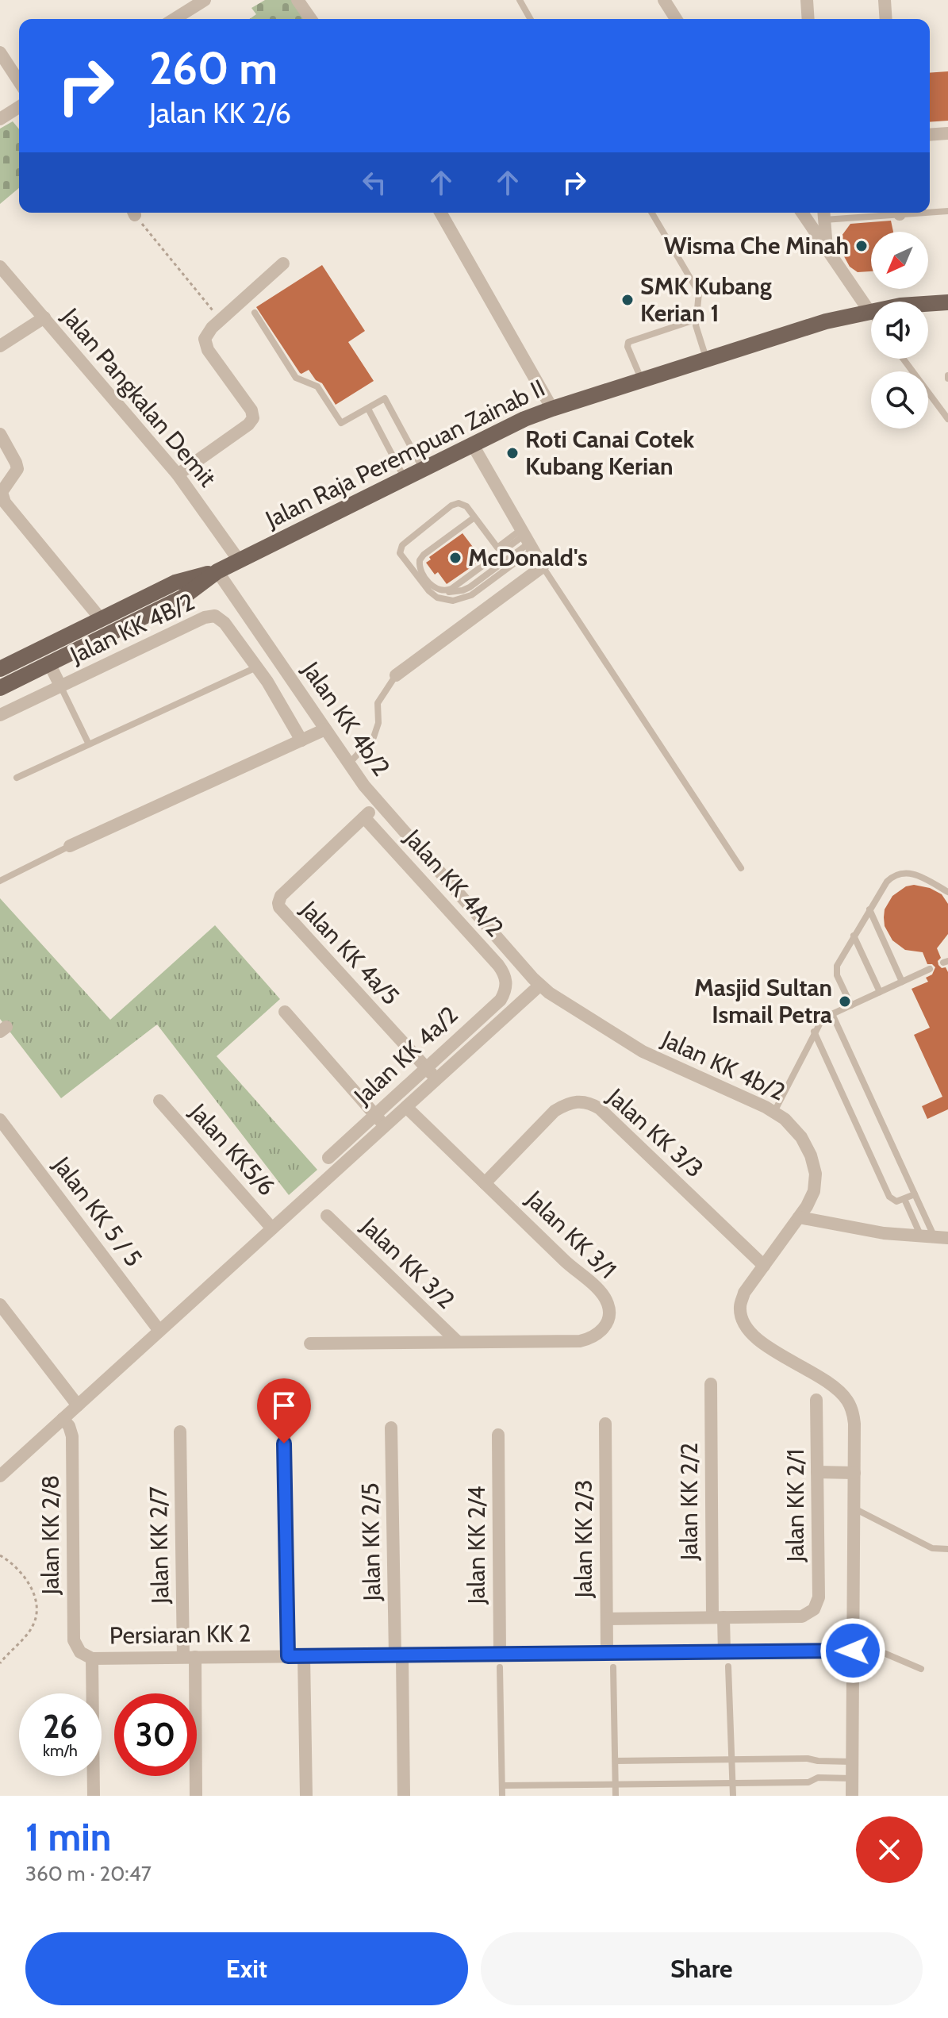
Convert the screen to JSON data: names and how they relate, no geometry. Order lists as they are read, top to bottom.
{
  "streets": {
    "main road": ["Jalan Raja Perempuan Zainab II"],
    "street": [
      "Jalan Pangkalan Demit",
      "Jalan KK 4B/2",
      "Jalan KK 4b/2",
      "Jalan KK 4A/2",
      "Jalan KK 4a/5",
      "Jalan KK 4a/2",
      "Jalan KK 3/3",
      "Jalan KK5/6",
      "Jalan KK 5 / 5",
      "Jalan KK 3/1",
      "Jalan KK 3/2",
      "Jalan KK 2/2",
      "Jalan KK 2/1",
      "Jalan KK 2/8",
      "Jalan KK 2/3",
      "Jalan KK 2/5",
      "Jalan KK 2/7",
      "Jalan KK 2/4",
      "Persiaran KK 2"
    ]
  },
  "crossings": [
    ["Jalan Pangkalan Demit", "Jalan Raja Perempuan Zainab II"],
    ["Jalan Raja Perempuan Zainab II", "Jalan KK 4B/2"],
    ["Jalan Raja Perempuan Zainab II", "Jalan KK 4b/2"],
    ["Jalan KK 4b/2", "Jalan KK 4a/5"],
    ["Jalan KK 4b/2", "Jalan KK 3/3"],
    ["Jalan KK 4b/2", "Persiaran KK 2"],
    ["Jalan KK 4A/2", "Jalan KK 4a/5"],
    ["Jalan KK 4A/2", "Jalan KK 4a/2"],
    ["Jalan KK 4a/5", "Jalan KK 4a/2"],
    ["Jalan KK 3/3", "Jalan KK 3/1"],
    ["Jalan KK 3/1", "Jalan KK 3/2"],
    ["Jalan KK 2/2", "Jalan KK 2/1"],
    ["Jalan KK 2/2", "Persiaran KK 2"],
    ["Jalan KK 2/8", "Persiaran KK 2"],
    ["Jalan KK 2/3", "Persiaran KK 2"],
    ["Jalan KK 2/5", "Persiaran KK 2"],
    ["Jalan KK 2/7", "Persiaran KK 2"],
    ["Jalan KK 2/4", "Persiaran KK 2"]
  ],
  "places": [
    "Wisma Che Minah",
    "SMK Kubang Kerian 1",
    "Roti Canai Cotek Kubang Kerian",
    "McDonald's",
    "Masjid Sultan Ismail Petra"
  ],
  "north": "bottom left",
  "page": {
    "turn": ["260 m", "Jalan KK 2/6"],
    "speed": "26 km/h",
    "limit": "30",
    "heading": ["1 min", "360 m · 20:47"],
    "buttons": ["Exit", "Share"]
  }
}
